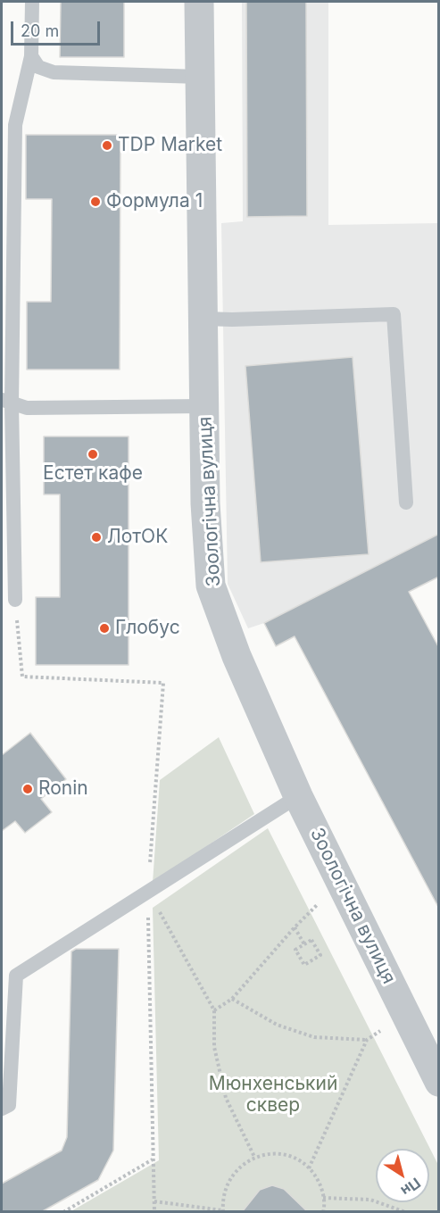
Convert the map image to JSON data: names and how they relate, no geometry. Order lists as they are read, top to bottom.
{
  "streets": {
    "street": ["Зоологічна вулиця"]
  },
  "parks": ["Мюнхенський сквер"],
  "places": [
    "TDP Market",
    "Формула 1",
    "Естет кафе",
    "ЛотОК",
    "Глобус",
    "Ronin"
  ],
  "scale_bar": "20 m",
  "north": "bottom right"
}
